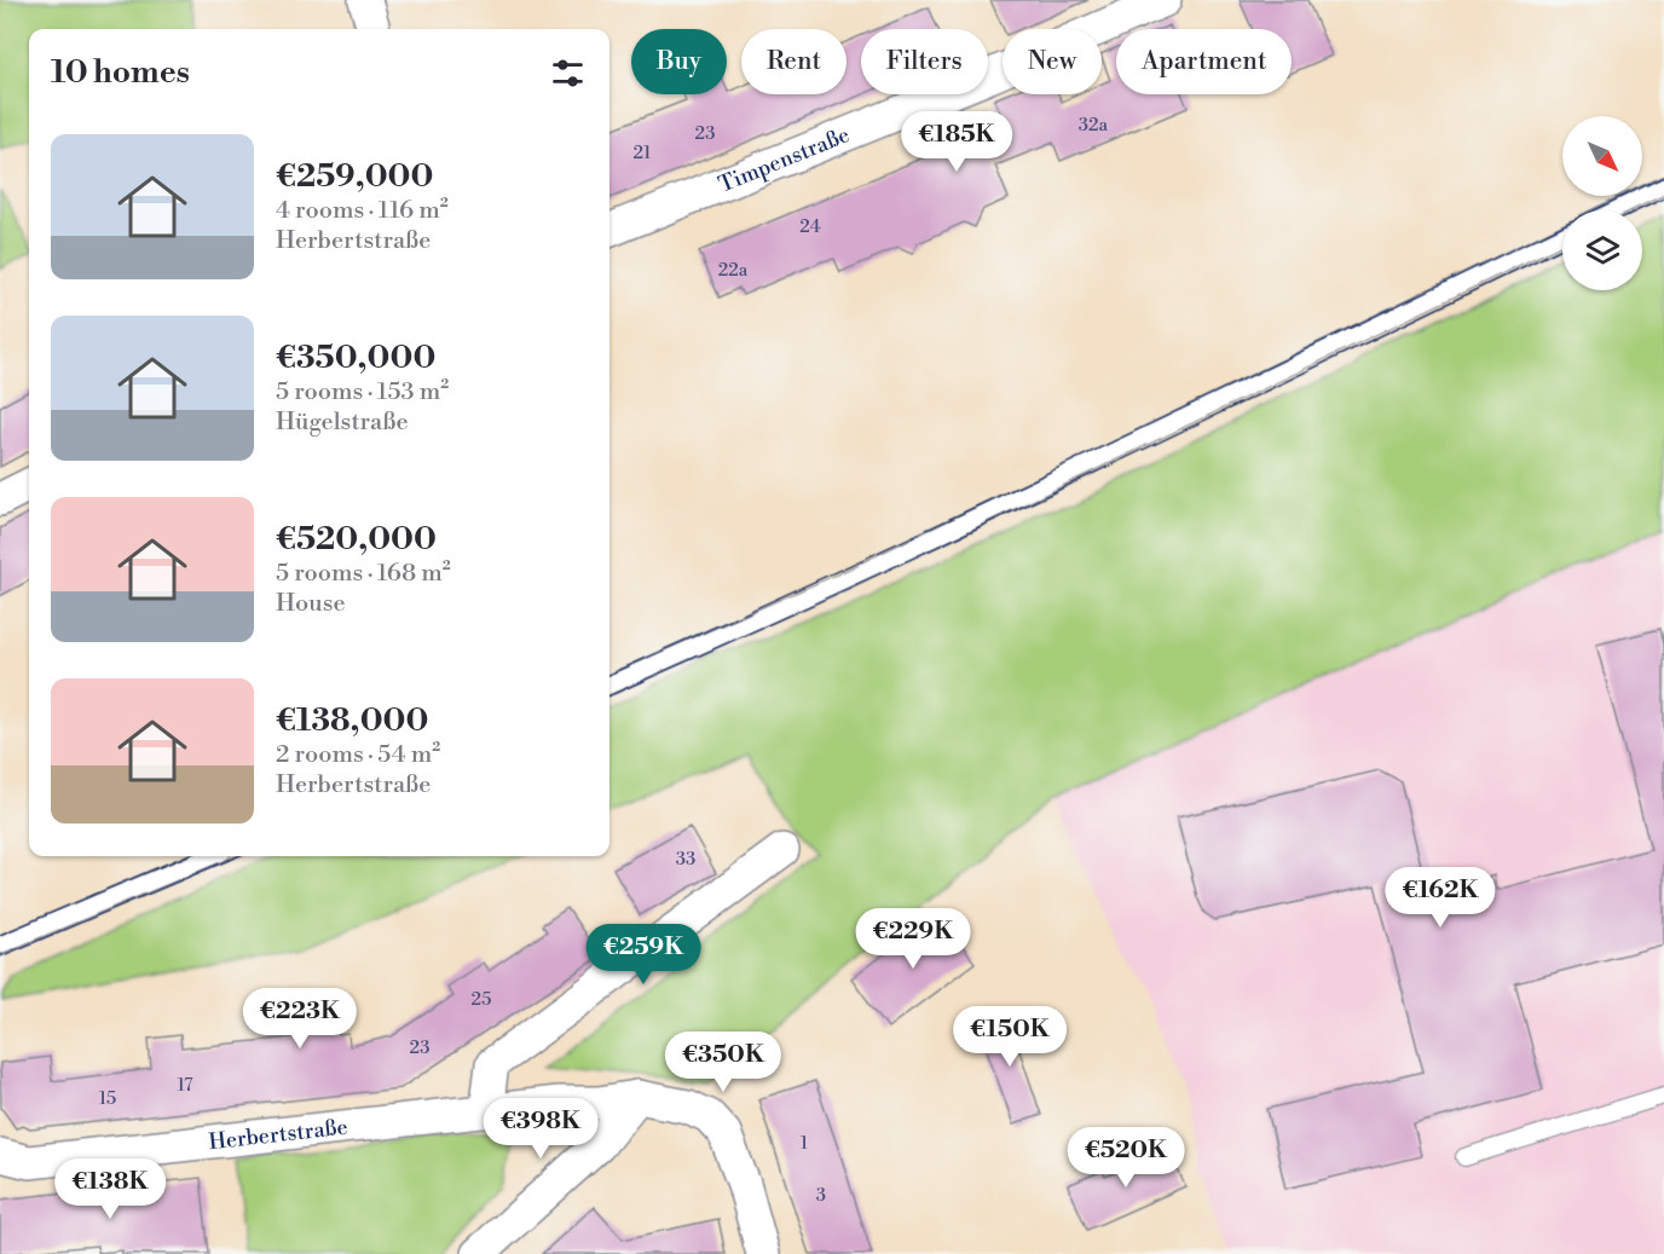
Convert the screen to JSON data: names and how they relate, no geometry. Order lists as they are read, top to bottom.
{
  "streets": {
    "street": ["Timpenstraße", "Herbertstraße"]
  },
  "house_numbers": [
    "32a",
    "23",
    "21",
    "24",
    "22a",
    "33",
    "25",
    "23",
    "17",
    "15",
    "1",
    "3"
  ],
  "north": "bottom right",
  "page": {
    "chip": [
      "Buy",
      "Rent",
      "Filters",
      "New",
      "Apartment"
    ],
    "heading": "10 homes",
    "price": [
      "€185K",
      "€162K",
      "€229K",
      "€259K",
      "€223K",
      "€150K",
      "€350K",
      "€398K",
      "€520K",
      "€138K"
    ],
    "list": [
      {
        "name": "€259,000",
        "note": "4 rooms · 116 m² · Herbertstraße"
      },
      {
        "name": "€350,000",
        "note": "5 rooms · 153 m² · Hügelstraße"
      },
      {
        "name": "€520,000",
        "note": "5 rooms · 168 m² · House"
      },
      {
        "name": "€138,000",
        "note": "2 rooms · 54 m² · Herbertstraße"
      }
    ]
  }
}
